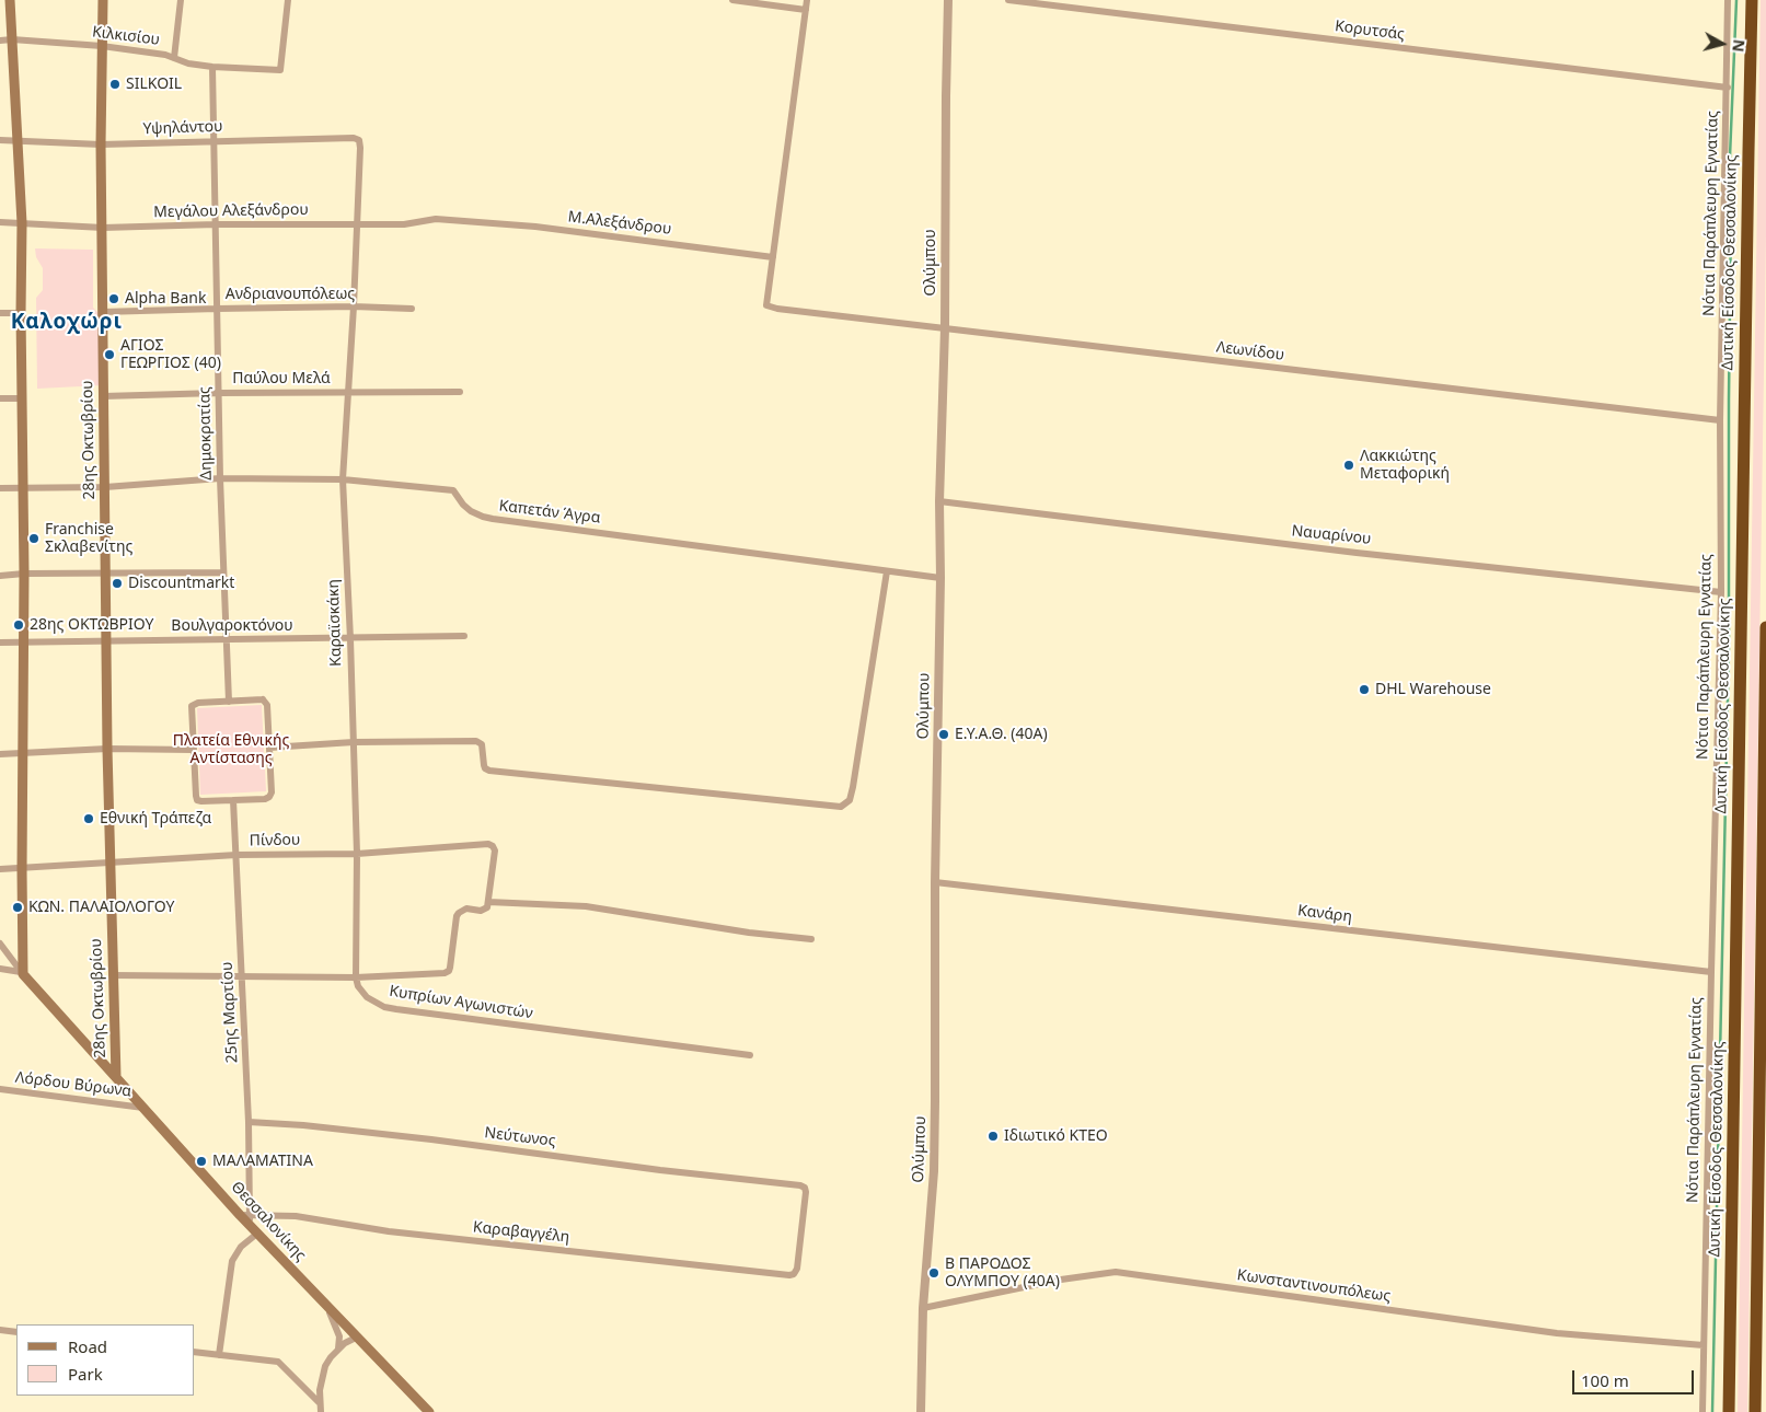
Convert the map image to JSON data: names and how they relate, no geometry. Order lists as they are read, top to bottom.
{
  "streets": {
    "highway": ["Δυτική Είσοδος Θεσσαλονίκης"],
    "main road": ["28ης Οκτωβρίου", "Θεσσαλονίκης"],
    "street": [
      "Κορυτσάς",
      "Κιλκισίου",
      "Υψηλάντου",
      "Μεγάλου Αλεξάνδρου",
      "Νότια Παράπλευρη Εγνατίας",
      "Μ.Αλεξάνδρου",
      "Ολύμπου",
      "Ανδριανουπόλεως",
      "Λεωνίδου",
      "Παύλου Μελά",
      "Δημοκρατίας",
      "Καπετάν Άγρα",
      "Ναυαρίνου",
      "Καραϊσκάκη",
      "Βουλγαροκτόνου",
      "Πίνδου",
      "Κανάρη",
      "Κυπρίων Αγωνιστών",
      "25ης Μαρτίου",
      "Λόρδου Βύρωνα",
      "Νεύτωνος",
      "Καραβαγγέλη",
      "Κωνσταντινουπόλεως"
    ]
  },
  "crossings": [
    ["Κορυτσάς", "Νότια Παράπλευρη Εγνατίας"],
    ["Κιλκισίου", "Δημοκρατίας"],
    ["Κιλκισίου", "28ης Οκτωβρίου"],
    ["Υψηλάντου", "Δημοκρατίας"],
    ["Υψηλάντου", "28ης Οκτωβρίου"],
    ["Υψηλάντου", "Καραϊσκάκη"],
    ["Μεγάλου Αλεξάνδρου", "Μ.Αλεξάνδρου"],
    ["Μεγάλου Αλεξάνδρου", "Δημοκρατίας"],
    ["Μεγάλου Αλεξάνδρου", "28ης Οκτωβρίου"],
    ["Μεγάλου Αλεξάνδρου", "Καραϊσκάκη"],
    ["Νότια Παράπλευρη Εγνατίας", "Λεωνίδου"],
    ["Νότια Παράπλευρη Εγνατίας", "Ναυαρίνου"],
    ["Νότια Παράπλευρη Εγνατίας", "Κανάρη"],
    ["Νότια Παράπλευρη Εγνατίας", "Κωνσταντινουπόλεως"],
    ["Μ.Αλεξάνδρου", "Λεωνίδου"],
    ["Ολύμπου", "Λεωνίδου"],
    ["Ολύμπου", "Καπετάν Άγρα"],
    ["Ολύμπου", "Ναυαρίνου"],
    ["Ολύμπου", "Κανάρη"],
    ["Ολύμπου", "Κωνσταντινουπόλεως"],
    ["Ανδριανουπόλεως", "Δημοκρατίας"],
    ["Ανδριανουπόλεως", "28ης Οκτωβρίου"],
    ["Ανδριανουπόλεως", "Καραϊσκάκη"],
    ["Παύλου Μελά", "Δημοκρατίας"],
    ["Παύλου Μελά", "28ης Οκτωβρίου"],
    ["Παύλου Μελά", "Καραϊσκάκη"],
    ["Δημοκρατίας", "Καπετάν Άγρα"],
    ["Δημοκρατίας", "Βουλγαροκτόνου"],
    ["28ης Οκτωβρίου", "Καπετάν Άγρα"],
    ["28ης Οκτωβρίου", "Βουλγαροκτόνου"],
    ["28ης Οκτωβρίου", "Πίνδου"],
    ["28ης Οκτωβρίου", "Θεσσαλονίκης"],
    ["Καπετάν Άγρα", "Καραϊσκάκη"],
    ["Καραϊσκάκη", "Βουλγαροκτόνου"],
    ["Καραϊσκάκη", "Πίνδου"],
    ["Καραϊσκάκη", "Κυπρίων Αγωνιστών"],
    ["Πίνδου", "25ης Μαρτίου"],
    ["25ης Μαρτίου", "Νεύτωνος"],
    ["25ης Μαρτίου", "Θεσσαλονίκης"],
    ["25ης Μαρτίου", "Καραβαγγέλη"],
    ["Λόρδου Βύρωνα", "Θεσσαλονίκης"],
    ["Νεύτωνος", "Καραβαγγέλη"],
    ["Θεσσαλονίκης", "Καραβαγγέλη"]
  ],
  "districts": ["Καλοχώρι"],
  "parks": ["Πλατεία Εθνικής Αντίστασης"],
  "places": [
    "SILKOIL",
    "Alpha Bank",
    "ΑΓΙΟΣ ΓΕΩΡΓΙΟΣ (40)",
    "Λακκιώτης Μεταφορική",
    "Franchise Σκλαβενίτης",
    "Discountmarkt",
    "28ης ΟΚΤΩΒΡΙΟΥ",
    "DHL Warehouse",
    "Ε.Υ.Α.Θ. (40Α)",
    "Εθνική Τράπεζα",
    "ΚΩΝ. ΠΑΛΑΙΟΛΟΓΟΥ",
    "Ιδιωτικό ΚΤΕΟ",
    "ΜΑΛΑΜΑΤΙΝΑ",
    "Β ΠΑΡΟΔΟΣ ΟΛΥΜΠΟΥ (40Α)"
  ],
  "legend": ["Road", "Park"],
  "scale_bar": "100 m",
  "north": "right"
}
